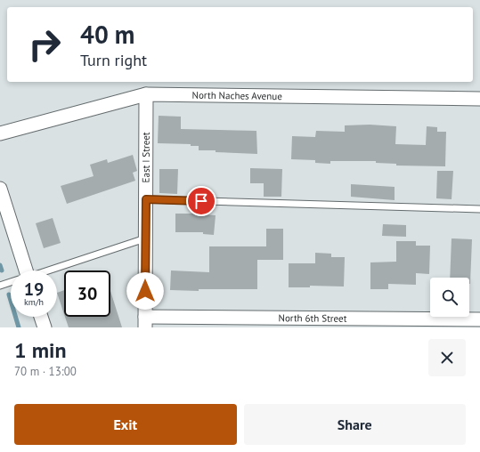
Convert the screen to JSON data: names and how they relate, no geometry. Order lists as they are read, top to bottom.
{
  "streets": {
    "street": ["North Naches Avenue", "East I Street", "North 6th Street"]
  },
  "crossings": [
    ["North Naches Avenue", "East I Street"],
    ["East I Street", "North 6th Street"]
  ],
  "page": {
    "turn": ["40 m", "Turn right"],
    "speed": "19 km/h",
    "limit": "30",
    "heading": ["1 min", "70 m · 13:00"],
    "buttons": ["Exit", "Share"]
  }
}
